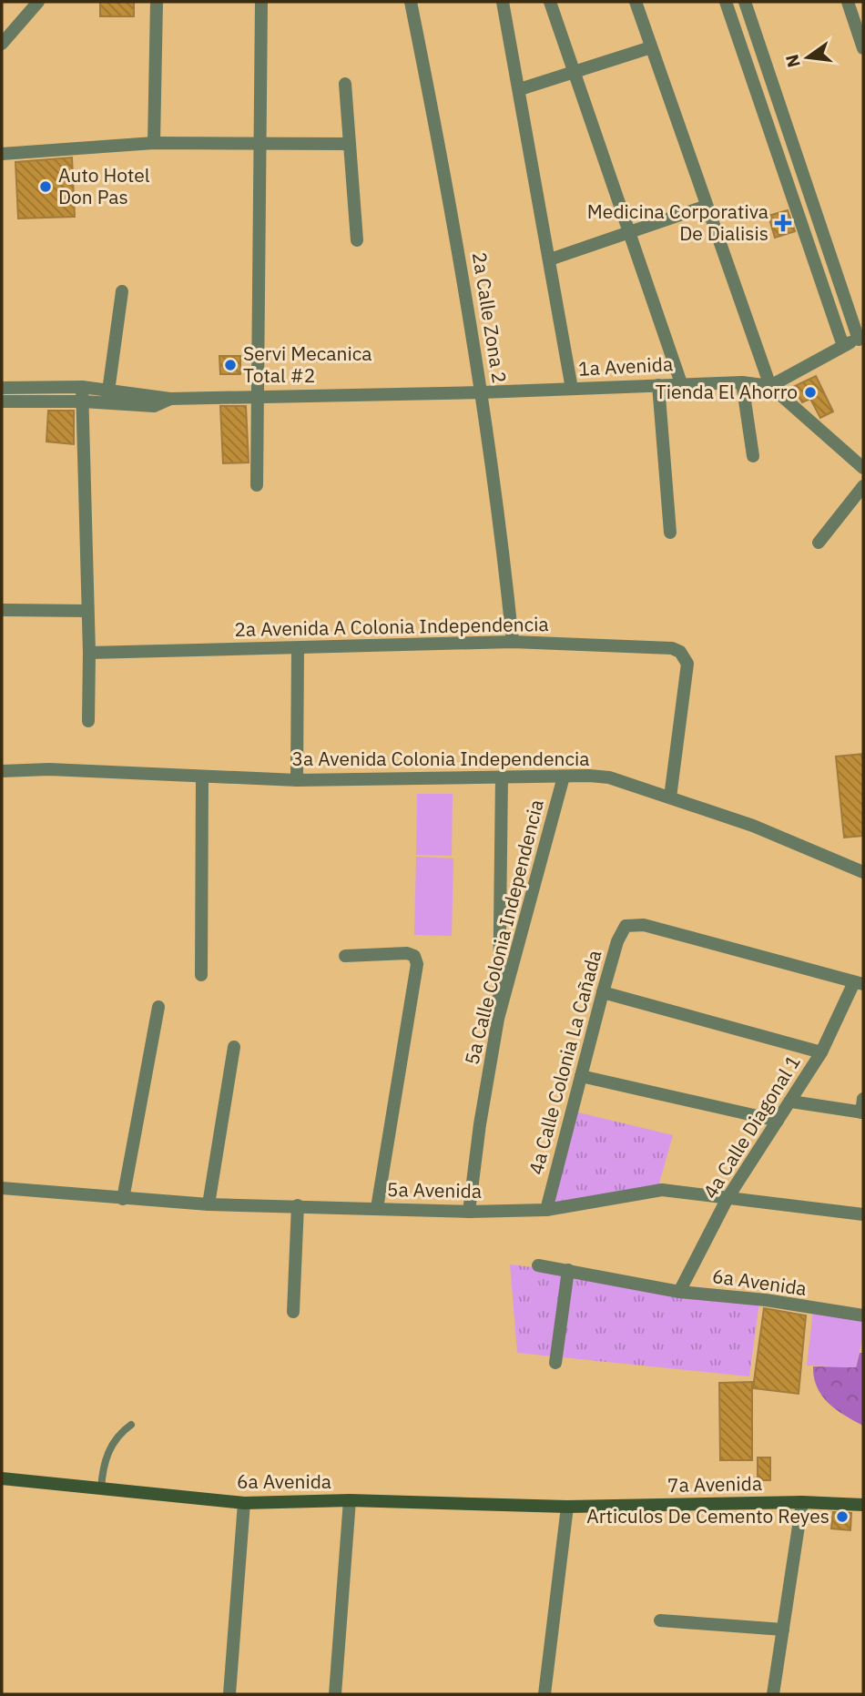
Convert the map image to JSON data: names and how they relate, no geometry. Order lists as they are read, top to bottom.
{
  "streets": {
    "street": [
      "2a Calle Zona 2",
      "1a Avenida",
      "2a Avenida A Colonia Independencia",
      "3a Avenida Colonia Independencia",
      "5a Calle Colonia Independencia",
      "4a Calle Colonia La Cañada",
      "4a Calle Diagonal 1",
      "5a Avenida",
      "6a Avenida",
      "7a Avenida"
    ]
  },
  "crossings": [
    ["2a Calle Zona 2", "1a Avenida"],
    ["2a Calle Zona 2", "2a Avenida A Colonia Independencia"],
    ["2a Avenida A Colonia Independencia", "3a Avenida Colonia Independencia"],
    ["3a Avenida Colonia Independencia", "5a Calle Colonia Independencia"],
    ["5a Calle Colonia Independencia", "5a Avenida"],
    ["4a Calle Colonia La Cañada", "4a Calle Diagonal 1"],
    ["4a Calle Colonia La Cañada", "5a Avenida"],
    ["4a Calle Diagonal 1", "5a Avenida"],
    ["4a Calle Diagonal 1", "6a Avenida"],
    ["6a Avenida", "7a Avenida"]
  ],
  "places": {
    "other": [
      "Auto Hotel Don Pas",
      "Servi Mecanica Total #2",
      "Tienda El Ahorro",
      "Articulos De Cemento Reyes"
    ],
    "health": ["Medicina Corporativa De Dialisis"]
  },
  "north": "left"
}
